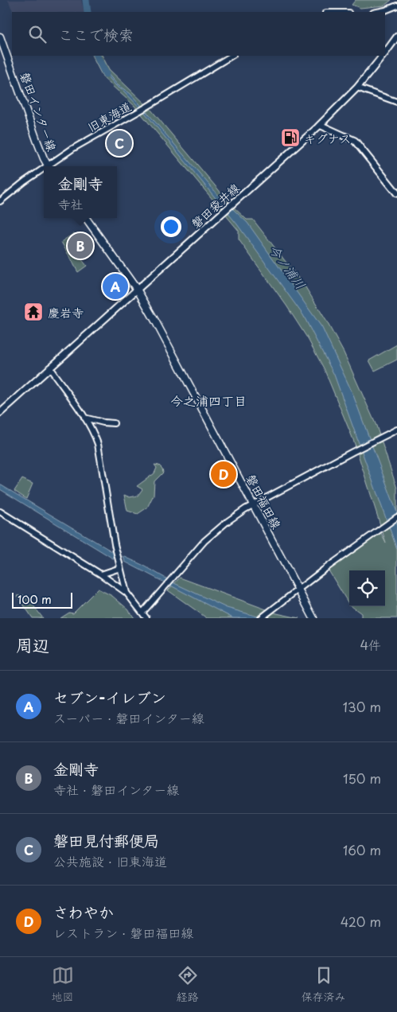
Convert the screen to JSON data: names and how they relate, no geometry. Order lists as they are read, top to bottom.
{
  "streets": {
    "main road": ["磐田インター線", "磐田袋井線", "磐田福田線"],
    "street": ["旧東海道"]
  },
  "crossings": [
    ["磐田袋井線", "磐田福田線"]
  ],
  "districts": ["今之浦四丁目"],
  "water": ["今ノ浦川"],
  "places": {
    "fuel station": ["キグナス"],
    "temple": ["慶岩寺"]
  },
  "scale_bar": "100 m",
  "page": {
    "search": "ここで検索",
    "pins": [
      "C",
      "B",
      "A",
      "D"
    ],
    "popup": ["金剛寺", "寺社"],
    "scale": "100 m",
    "heading": ["周辺", "4件"],
    "list": [
      {
        "mark": "A",
        "name": "セブン-イレブン",
        "note": "スーパー · 磐田インター線",
        "value": "130 m"
      },
      {
        "mark": "B",
        "name": "金剛寺",
        "note": "寺社 · 磐田インター線",
        "value": "150 m"
      },
      {
        "mark": "C",
        "name": "磐田見付郵便局",
        "note": "公共施設 · 旧東海道",
        "value": "160 m"
      },
      {
        "mark": "D",
        "name": "さわやか",
        "note": "レストラン · 磐田福田線",
        "value": "420 m"
      }
    ],
    "nav": ["地図", "経路", "保存済み"]
  }
}
